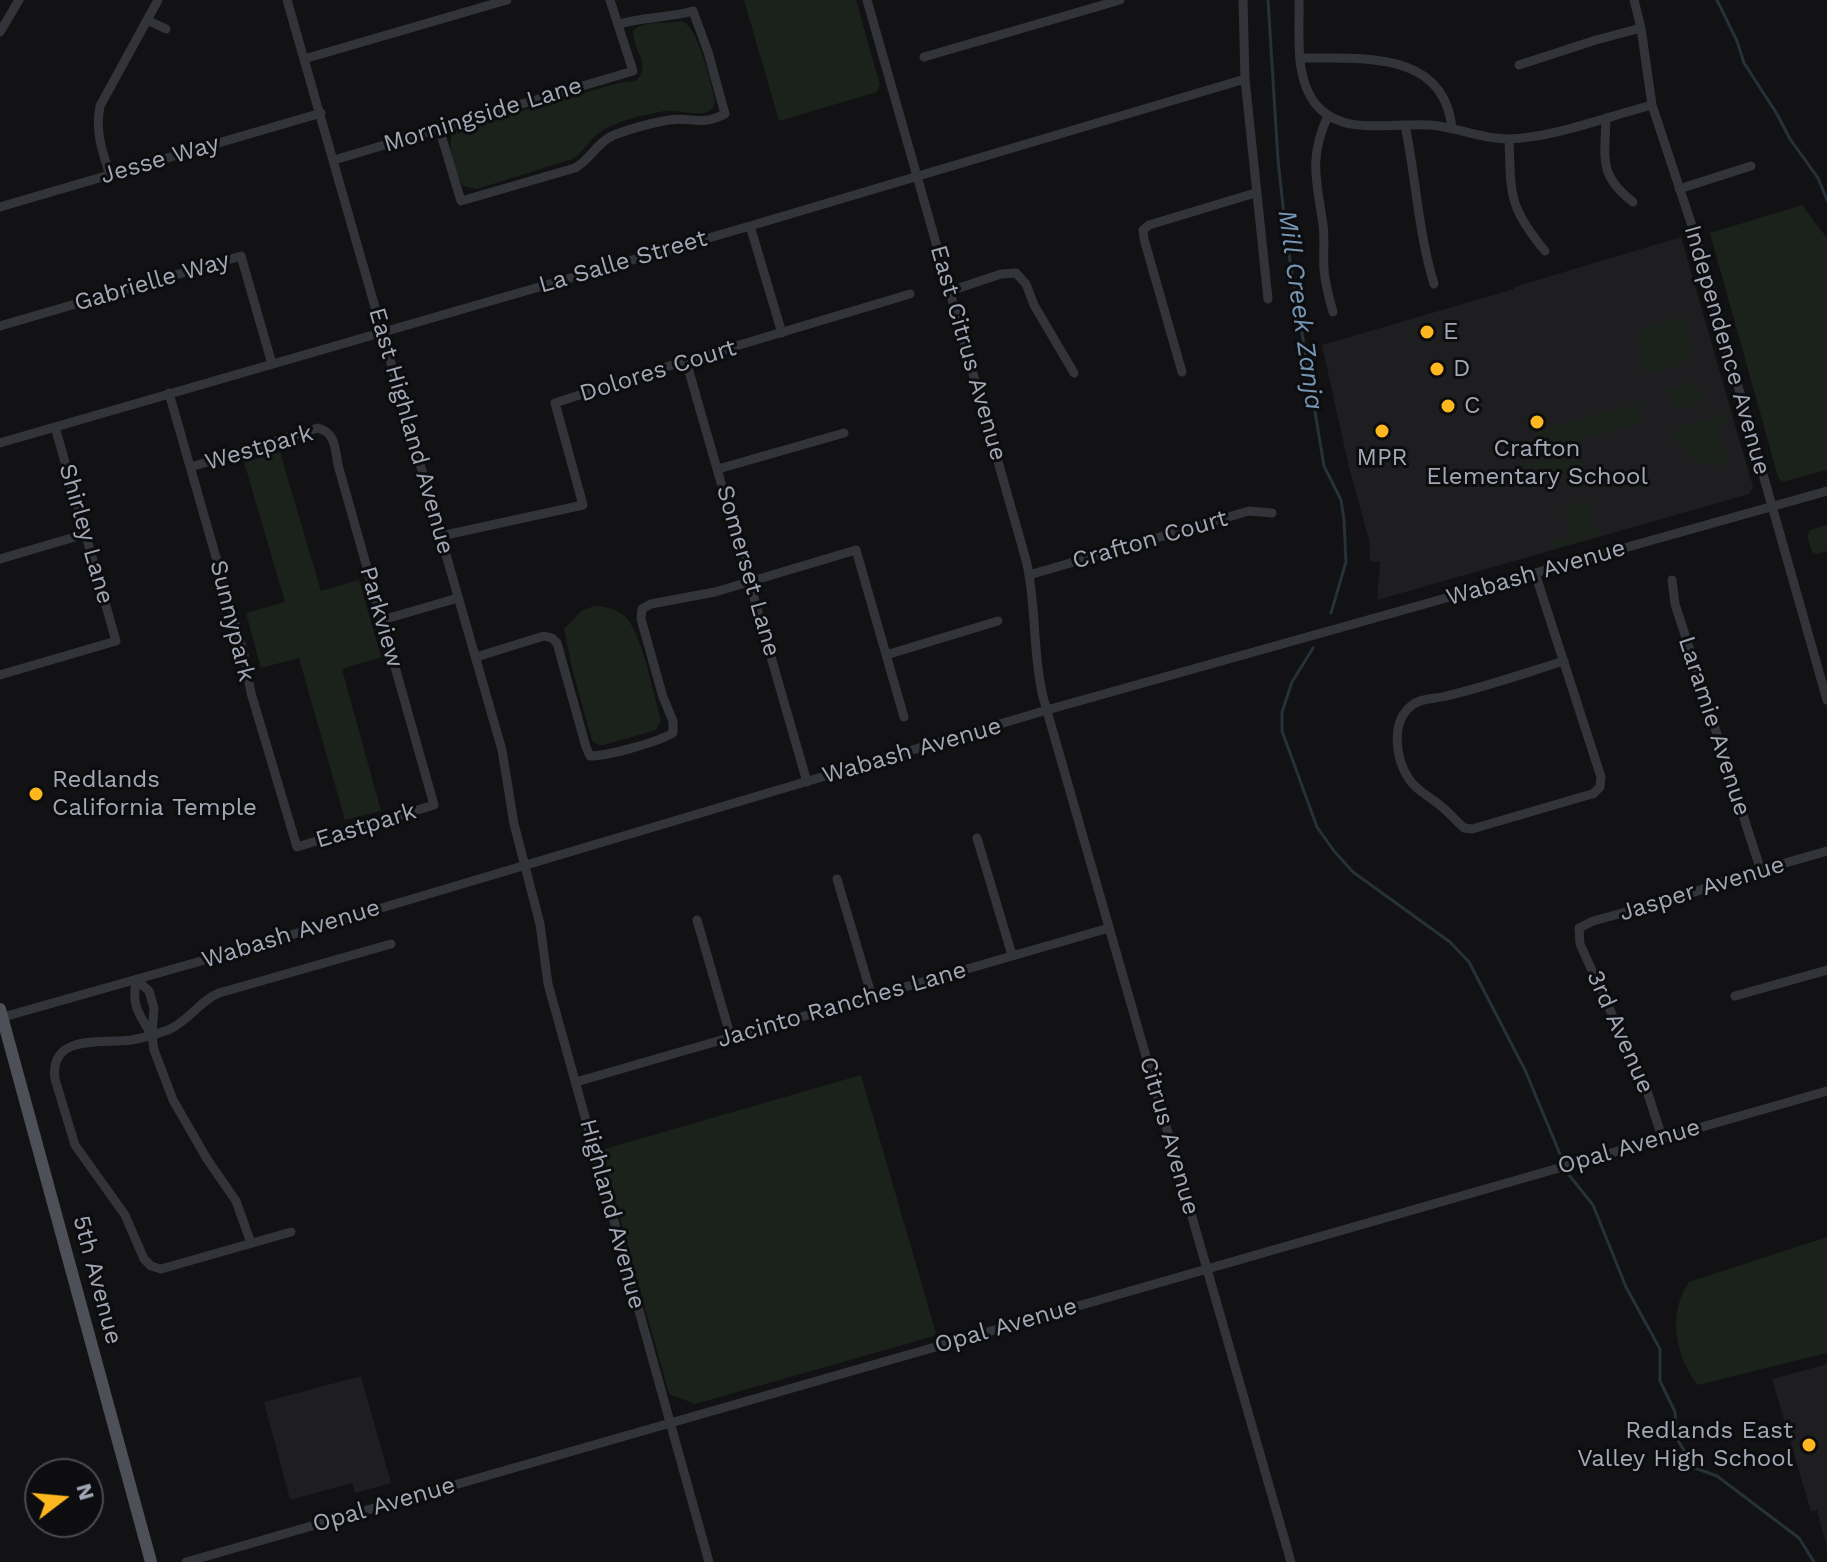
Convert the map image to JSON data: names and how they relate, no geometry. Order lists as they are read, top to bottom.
{
  "streets": {
    "main road": ["5th Avenue"],
    "street": [
      "Morningside Lane",
      "Jesse Way",
      "La Salle Street",
      "Gabrielle Way",
      "Independence Avenue",
      "East Citrus Avenue",
      "Dolores Court",
      "East Highland Avenue",
      "Westpark",
      "Shirley Lane",
      "Crafton Court",
      "Somerset Lane",
      "Wabash Avenue",
      "Parkview",
      "Sunnypark",
      "Laramie Avenue",
      "Eastpark",
      "Jasper Avenue",
      "Jacinto Ranches Lane",
      "3rd Avenue",
      "Citrus Avenue",
      "Opal Avenue",
      "Highland Avenue"
    ]
  },
  "crossings": [
    ["Morningside Lane", "East Highland Avenue"],
    ["Jesse Way", "East Highland Avenue"],
    ["La Salle Street", "Gabrielle Way"],
    ["La Salle Street", "East Citrus Avenue"],
    ["La Salle Street", "East Highland Avenue"],
    ["La Salle Street", "Shirley Lane"],
    ["La Salle Street", "Sunnypark"],
    ["Independence Avenue", "Wabash Avenue"],
    ["East Citrus Avenue", "Crafton Court"],
    ["East Citrus Avenue", "Wabash Avenue"],
    ["East Citrus Avenue", "Citrus Avenue"],
    ["Dolores Court", "East Highland Avenue"],
    ["Dolores Court", "Somerset Lane"],
    ["East Highland Avenue", "Wabash Avenue"],
    ["East Highland Avenue", "Highland Avenue"],
    ["Westpark", "Parkview"],
    ["Westpark", "Sunnypark"],
    ["Somerset Lane", "Wabash Avenue"],
    ["Wabash Avenue", "Citrus Avenue"],
    ["Wabash Avenue", "Highland Avenue"],
    ["Wabash Avenue", "5th Avenue"],
    ["Parkview", "Eastpark"],
    ["Sunnypark", "Eastpark"],
    ["Laramie Avenue", "Jasper Avenue"],
    ["Jasper Avenue", "3rd Avenue"],
    ["Jacinto Ranches Lane", "Citrus Avenue"],
    ["Jacinto Ranches Lane", "Highland Avenue"],
    ["3rd Avenue", "Opal Avenue"],
    ["Citrus Avenue", "Opal Avenue"],
    ["Opal Avenue", "Highland Avenue"]
  ],
  "water": ["Mill Creek Zanja"],
  "places": [
    "E",
    "D",
    "C",
    "Crafton Elementary School",
    "MPR",
    "Redlands California Temple",
    "Redlands East Valley High School"
  ],
  "north": "right"
}
